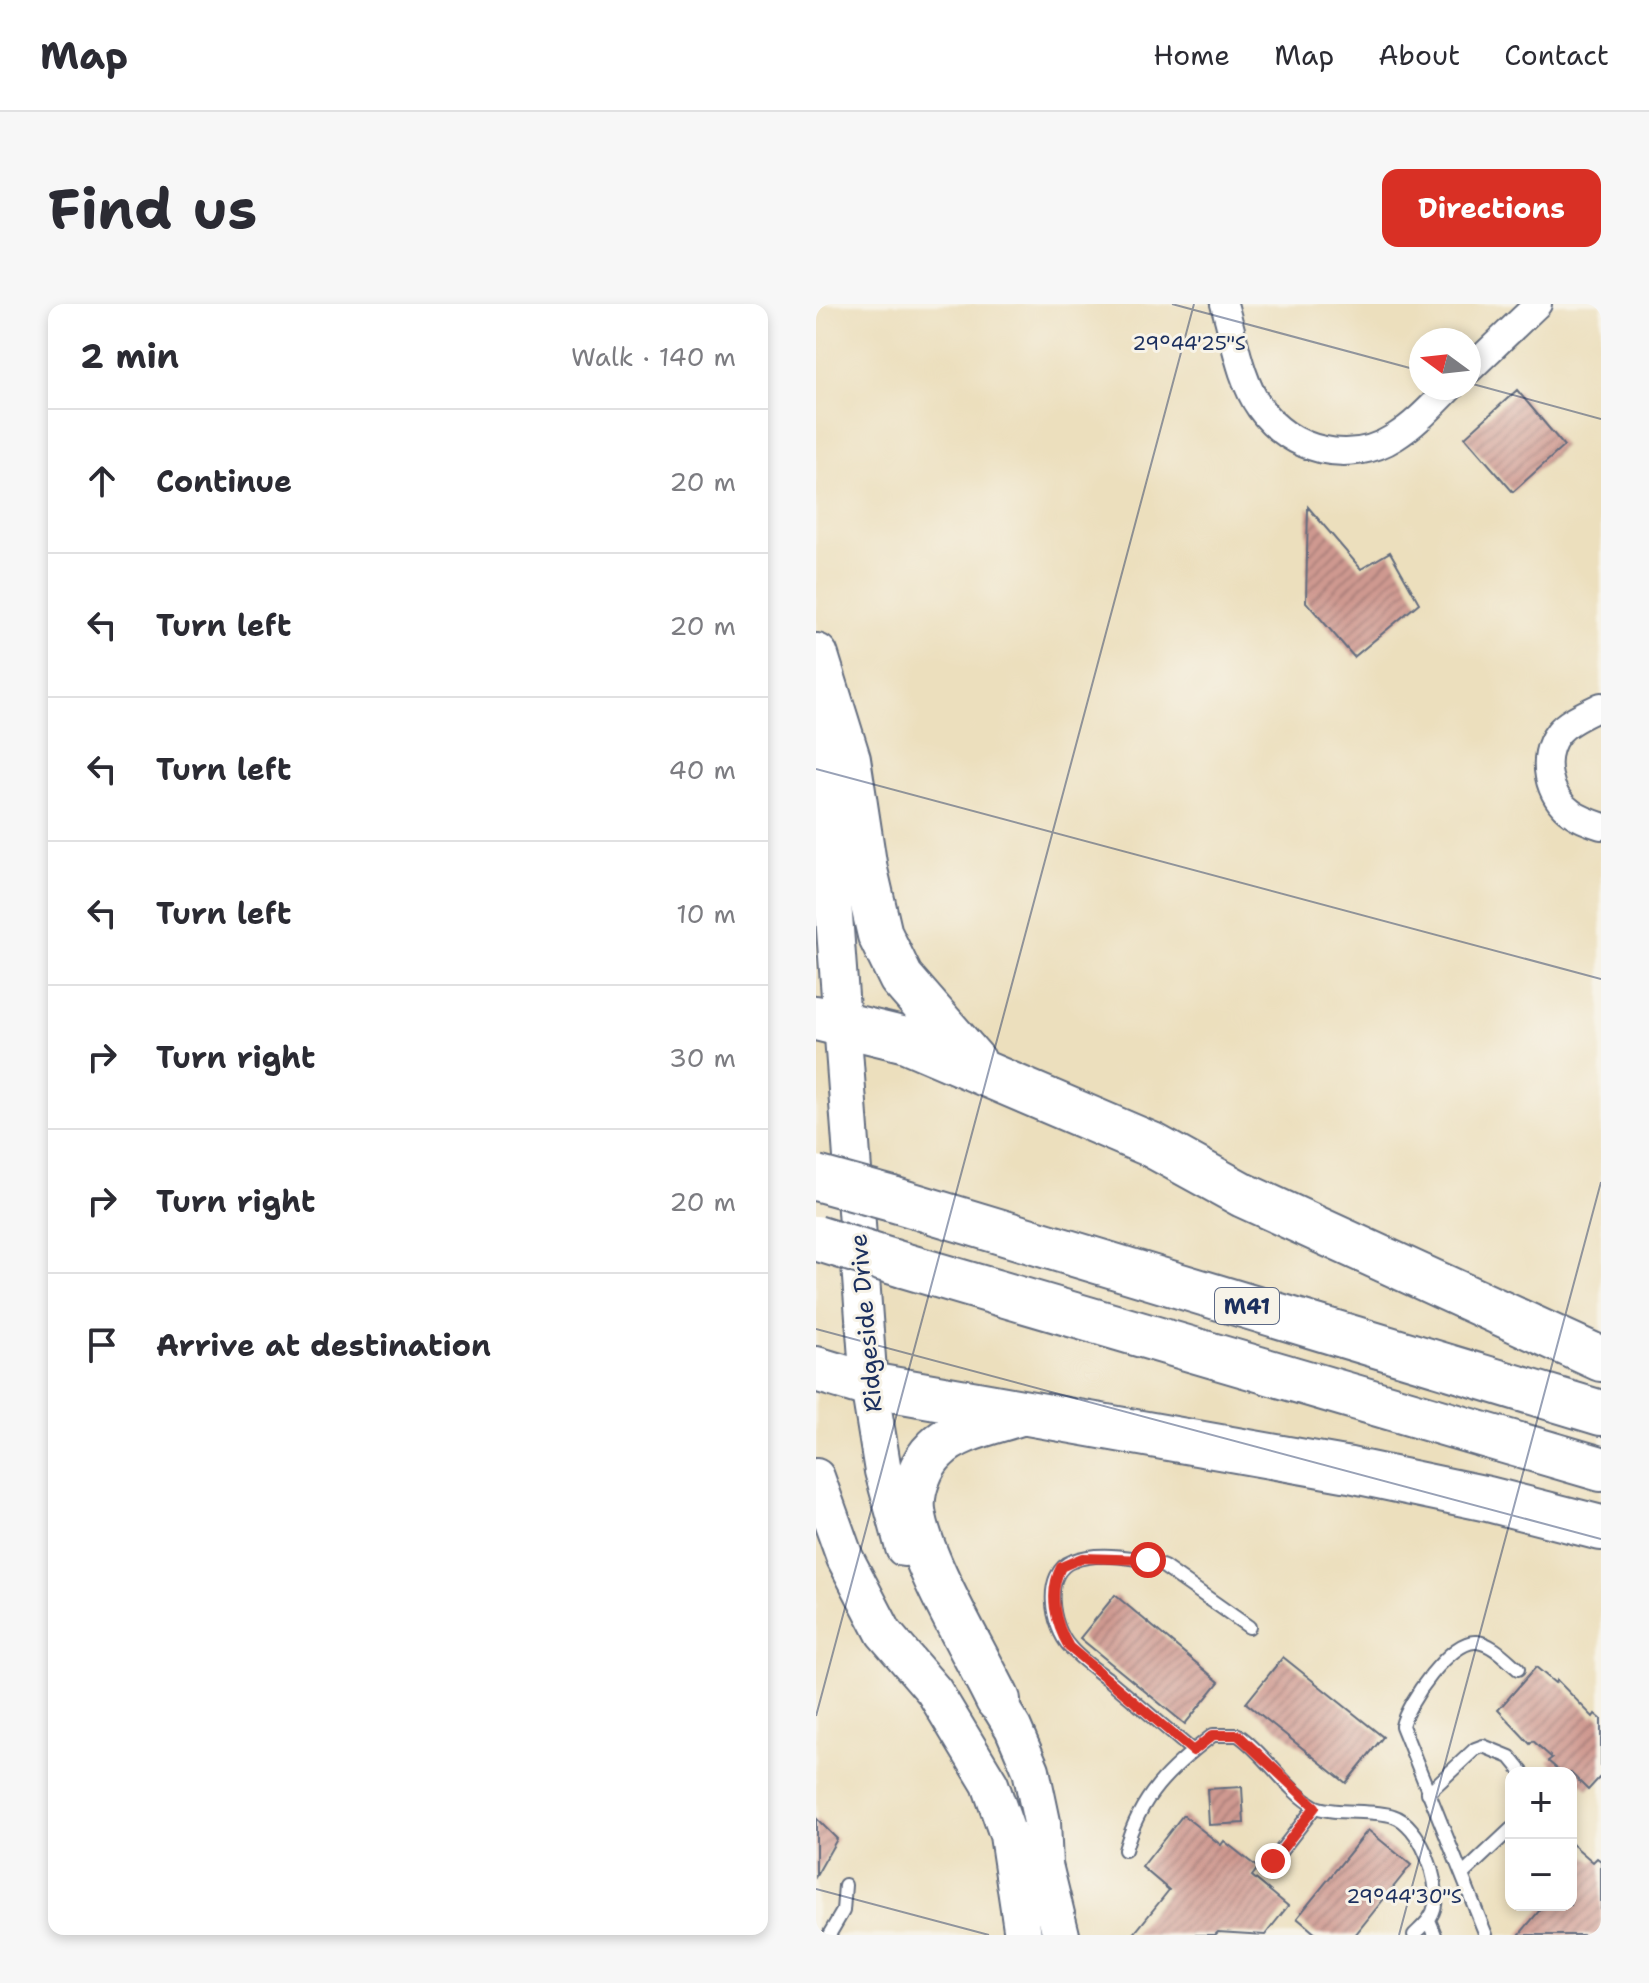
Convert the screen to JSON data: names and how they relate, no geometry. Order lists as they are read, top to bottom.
{
  "streets": {
    "highway": ["M41"],
    "street": ["Ridgeside Drive"]
  },
  "north": "left",
  "page": {
    "header": "Map",
    "nav": [
      "Home",
      "Map",
      "About",
      "Contact"
    ],
    "buttons": "Directions",
    "title": "Find us",
    "heading": ["2 min", "Walk · 140 m"],
    "list": [
      ["Continue", "20 m"],
      ["Turn left", "20 m"],
      ["Turn left", "40 m"],
      ["Turn left", "10 m"],
      ["Turn right", "30 m"],
      ["Turn right", "20 m"],
      "Arrive at destination"
    ],
    "map_buttons": ["+", "−"]
  },
  "coordinates": ["29°44'25\"S", "29°44'30\"S"]
}
